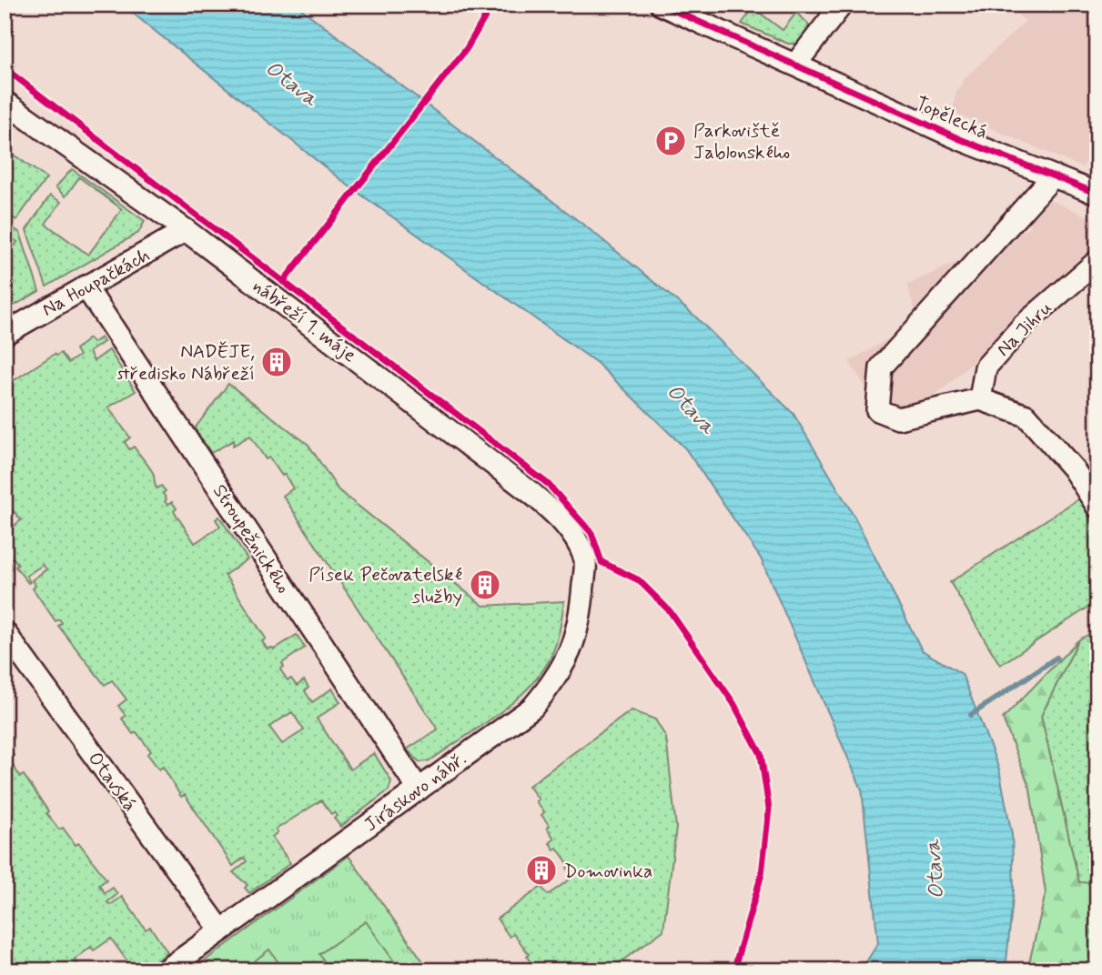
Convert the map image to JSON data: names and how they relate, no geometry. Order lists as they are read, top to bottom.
{
  "streets": {
    "street": [
      "Topělecká",
      "Na Houpačkách",
      "nábřeží 1. máje",
      "Na Jihru",
      "Stroupežnického",
      "Otavská",
      "Jiráskovo nábř."
    ]
  },
  "crossings": [
    ["Na Houpačkách", "nábřeží 1. máje"],
    ["Na Houpačkách", "Stroupežnického"],
    ["nábřeží 1. máje", "Jiráskovo nábř."],
    ["Stroupežnického", "Jiráskovo nábř."],
    ["Otavská", "Jiráskovo nábř."]
  ],
  "water": ["Otava"],
  "places": {
    "parking": ["Parkoviště Jablonského"],
    "building": ["NADĚJE, středisko Nábřeží", "Písek Pečovatelské služby", "Domovinka"]
  }
}
